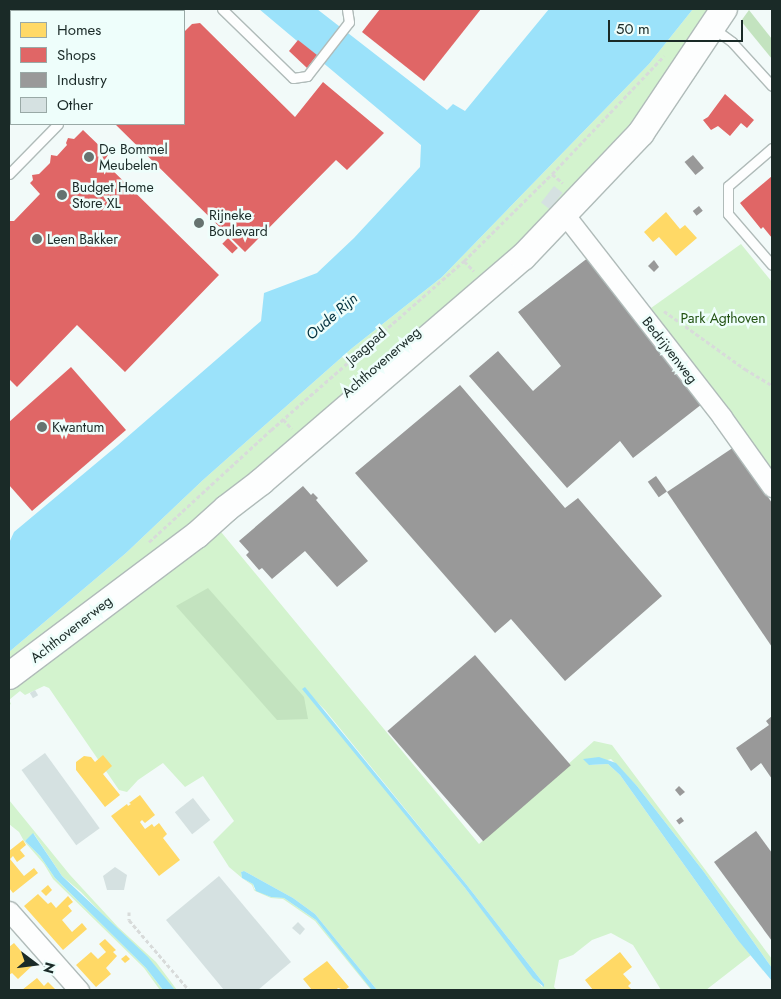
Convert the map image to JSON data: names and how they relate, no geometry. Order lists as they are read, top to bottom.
{
  "streets": {
    "street": ["Bedrijvenweg", "Achthovenerweg"],
    "path": ["Jaagpad"]
  },
  "crossings": [
    ["Jaagpad", "Achthovenerweg"],
    ["Bedrijvenweg", "Achthovenerweg"]
  ],
  "water": ["Oude Rijn"],
  "parks": ["Park Agthoven"],
  "places": [
    "De Bommel Meubelen",
    "Budget Home Store XL",
    "Rijneke Boulevard",
    "Leen Bakker",
    "Kwantum"
  ],
  "legend": [
    "Homes",
    "Shops",
    "Industry",
    "Other"
  ],
  "scale_bar": "50 m",
  "north": "right"
}
